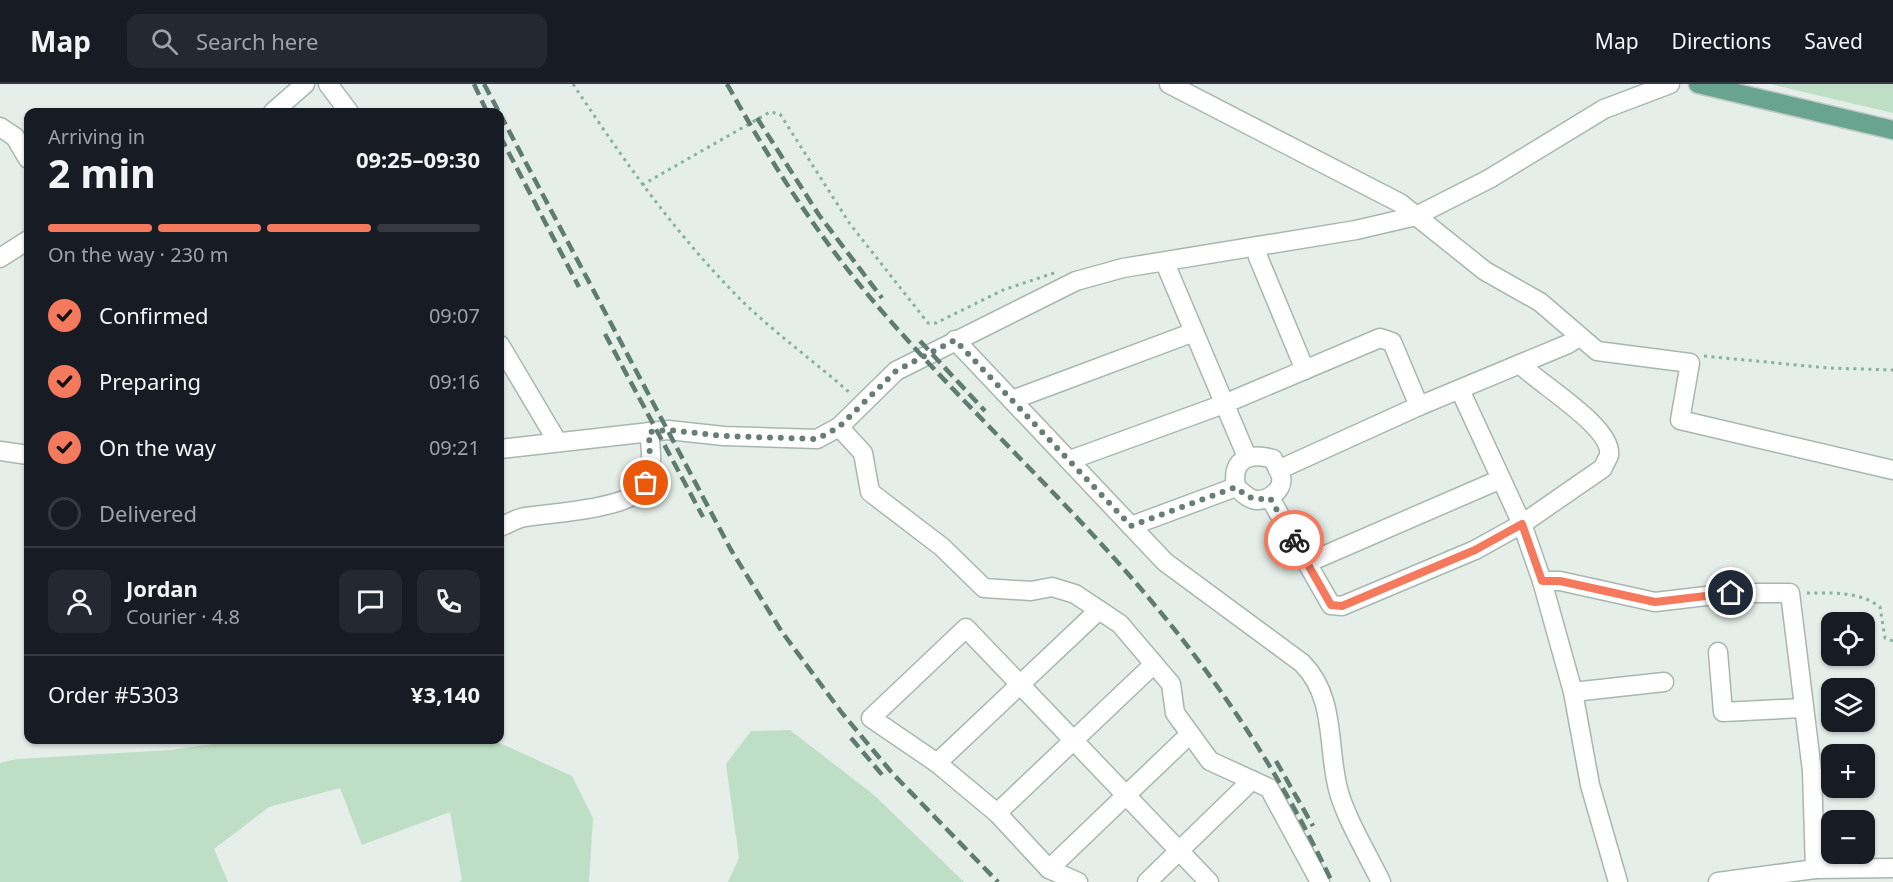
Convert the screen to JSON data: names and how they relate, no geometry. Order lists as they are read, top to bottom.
{
  "page": {
    "header": "Map",
    "search": "Search here",
    "nav": ["Map", "Directions", "Saved"],
    "heading": ["2 min", "Arriving in", "09:25–09:30"],
    "panel": [
      "Jordan",
      "Courier · 4.8",
      "Order #5303",
      "¥3,140"
    ],
    "bar": "On the way · 230 m",
    "list": [
      ["Confirmed", "09:07"],
      ["Preparing", "09:16"],
      ["On the way", "09:21"],
      "Delivered"
    ],
    "map_buttons": ["+", "−"]
  }
}
